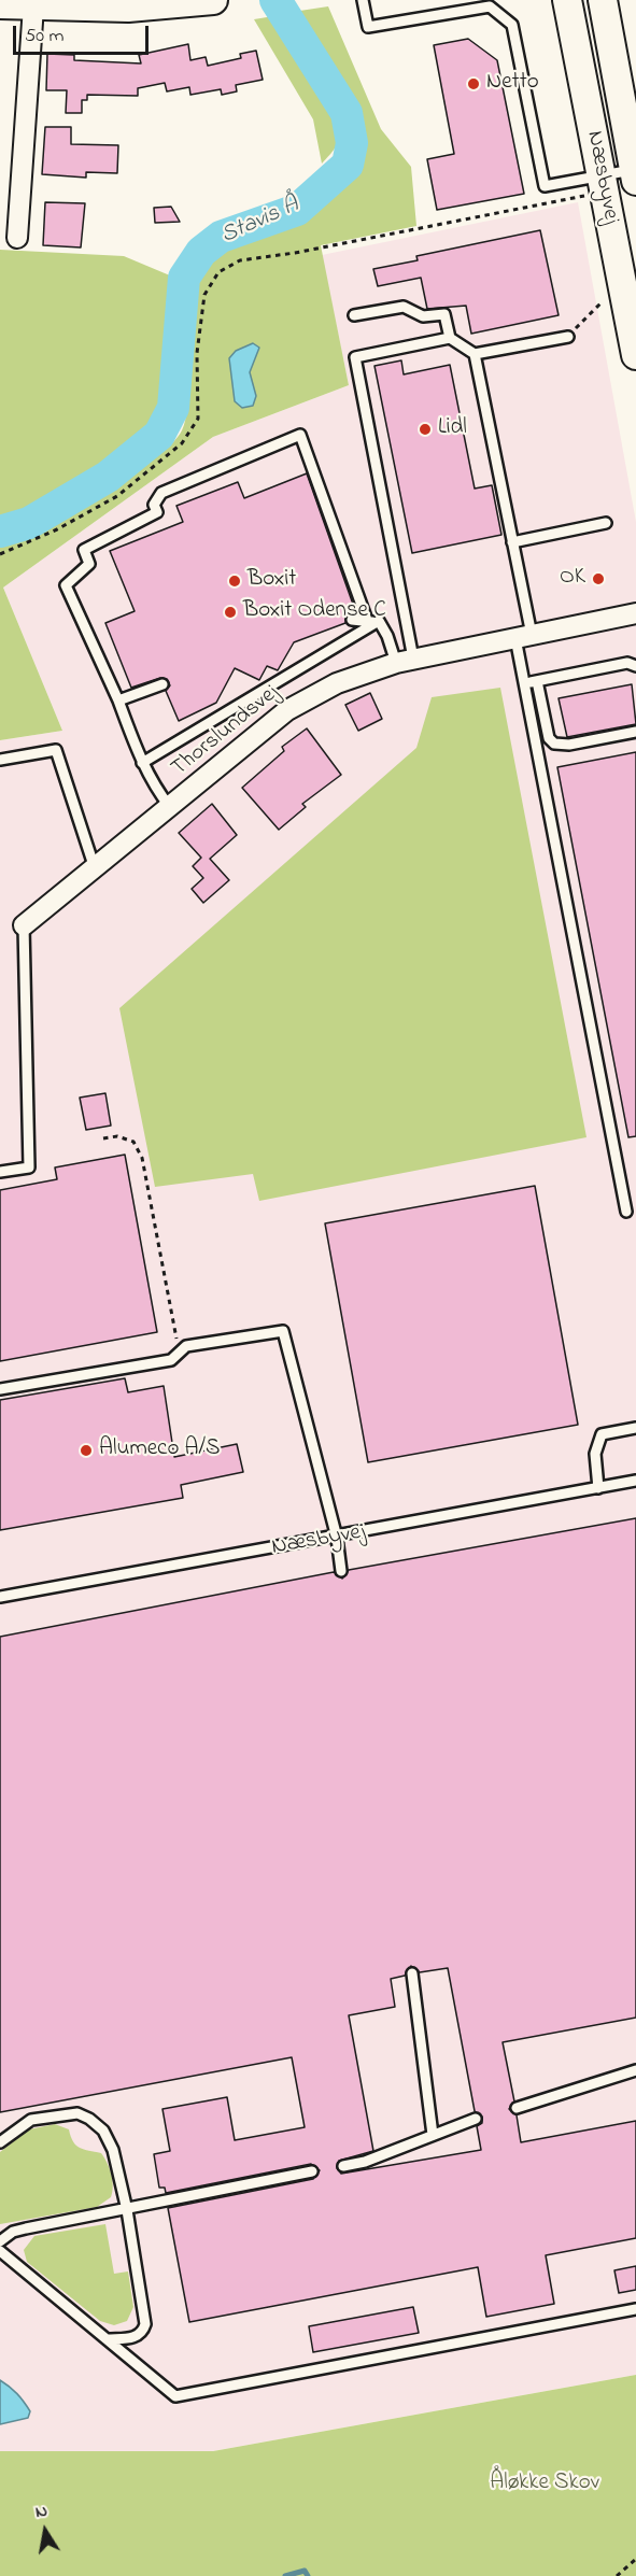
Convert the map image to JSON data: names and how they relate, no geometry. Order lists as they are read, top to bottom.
{
  "streets": {
    "street": ["Næsbyvej", "Thorslundsvej"]
  },
  "water": ["Stavis Å"],
  "parks": ["Åløkke Skov"],
  "places": [
    "Netto",
    "Lidl",
    "OK",
    "Boxit",
    "Boxit Odense C",
    "Alumeco A/S"
  ],
  "scale_bar": "50 m",
  "north": "top"
}
